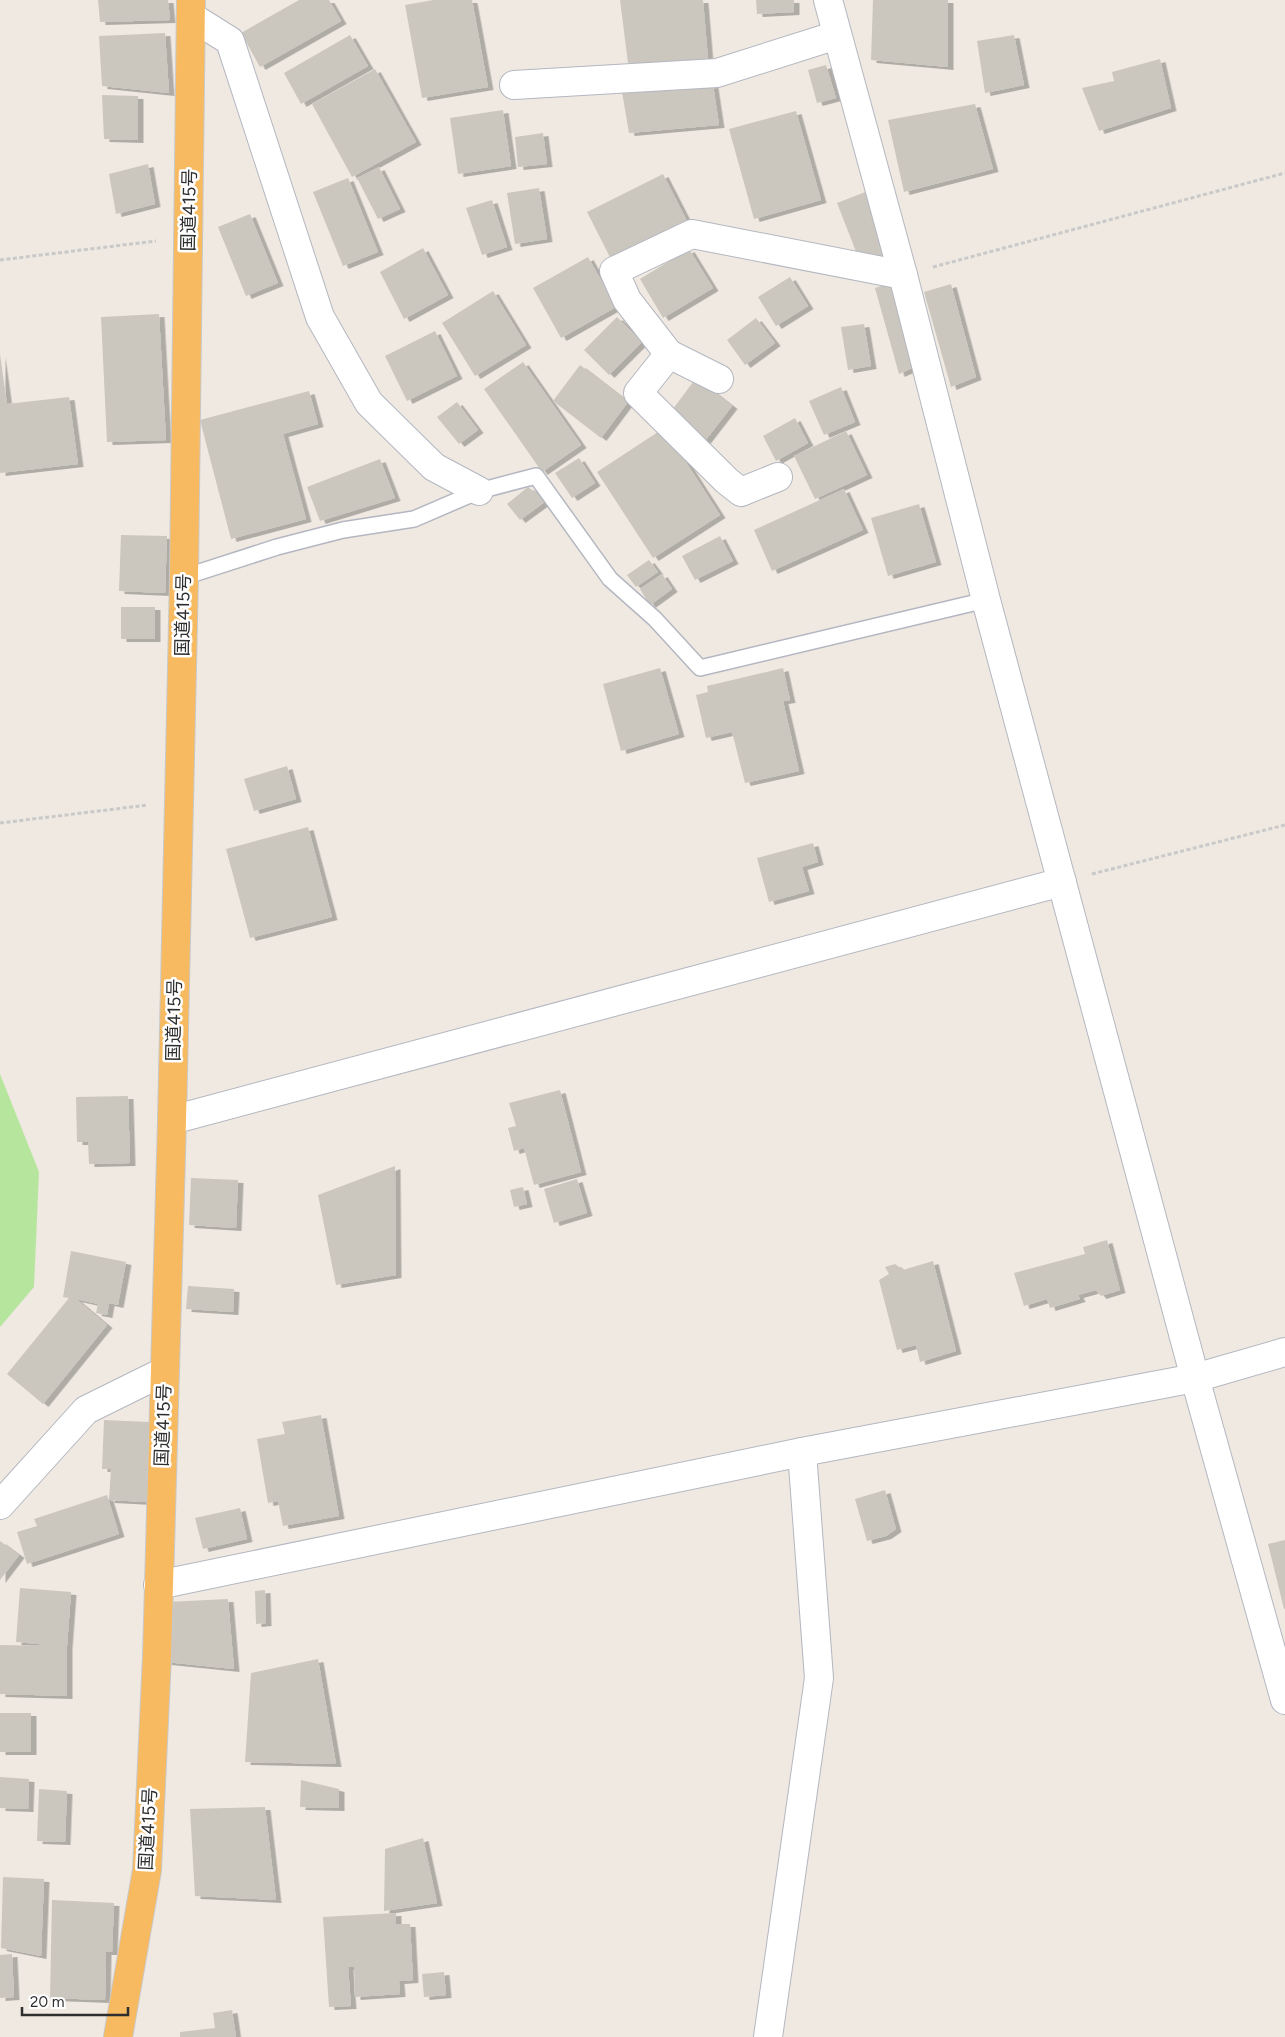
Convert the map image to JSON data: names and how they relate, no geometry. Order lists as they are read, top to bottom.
{
  "streets": {
    "highway": ["国道415号"]
  },
  "scale_bar": "20 m"
}
